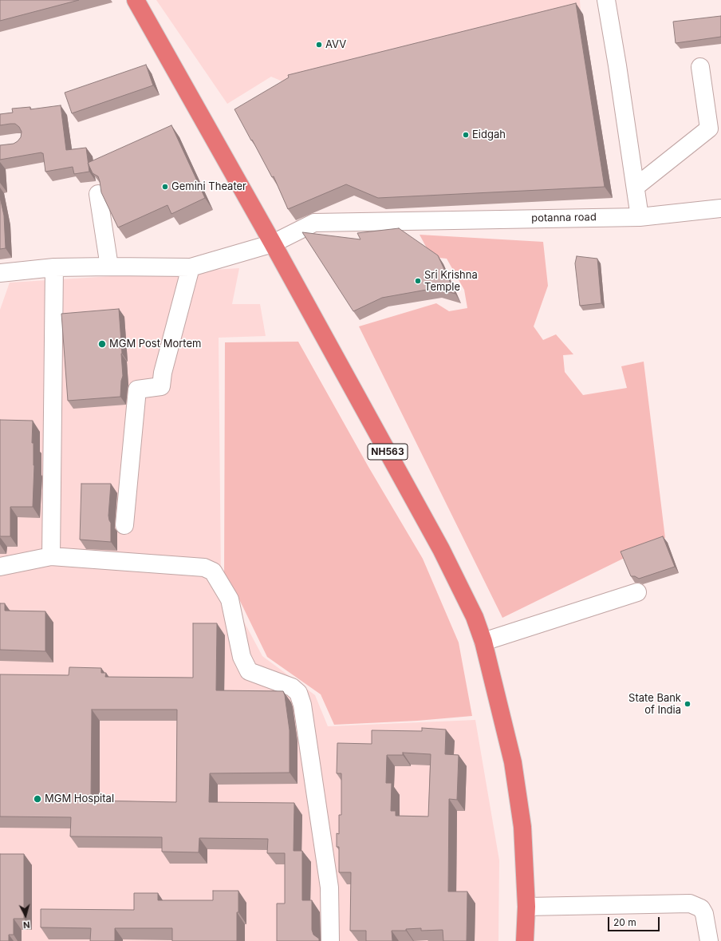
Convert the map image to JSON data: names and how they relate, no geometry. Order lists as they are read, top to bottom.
{
  "streets": {
    "highway": ["NH563"],
    "street": ["potanna road"]
  },
  "crossings": [
    ["potanna road", "NH563"]
  ],
  "places": [
    "AVV",
    "Eidgah",
    "Gemini Theater",
    "Sri Krishna Temple",
    "MGM Post Mortem",
    "State Bank of India",
    "MGM Hospital"
  ],
  "scale_bar": "20 m",
  "north": "bottom"
}
